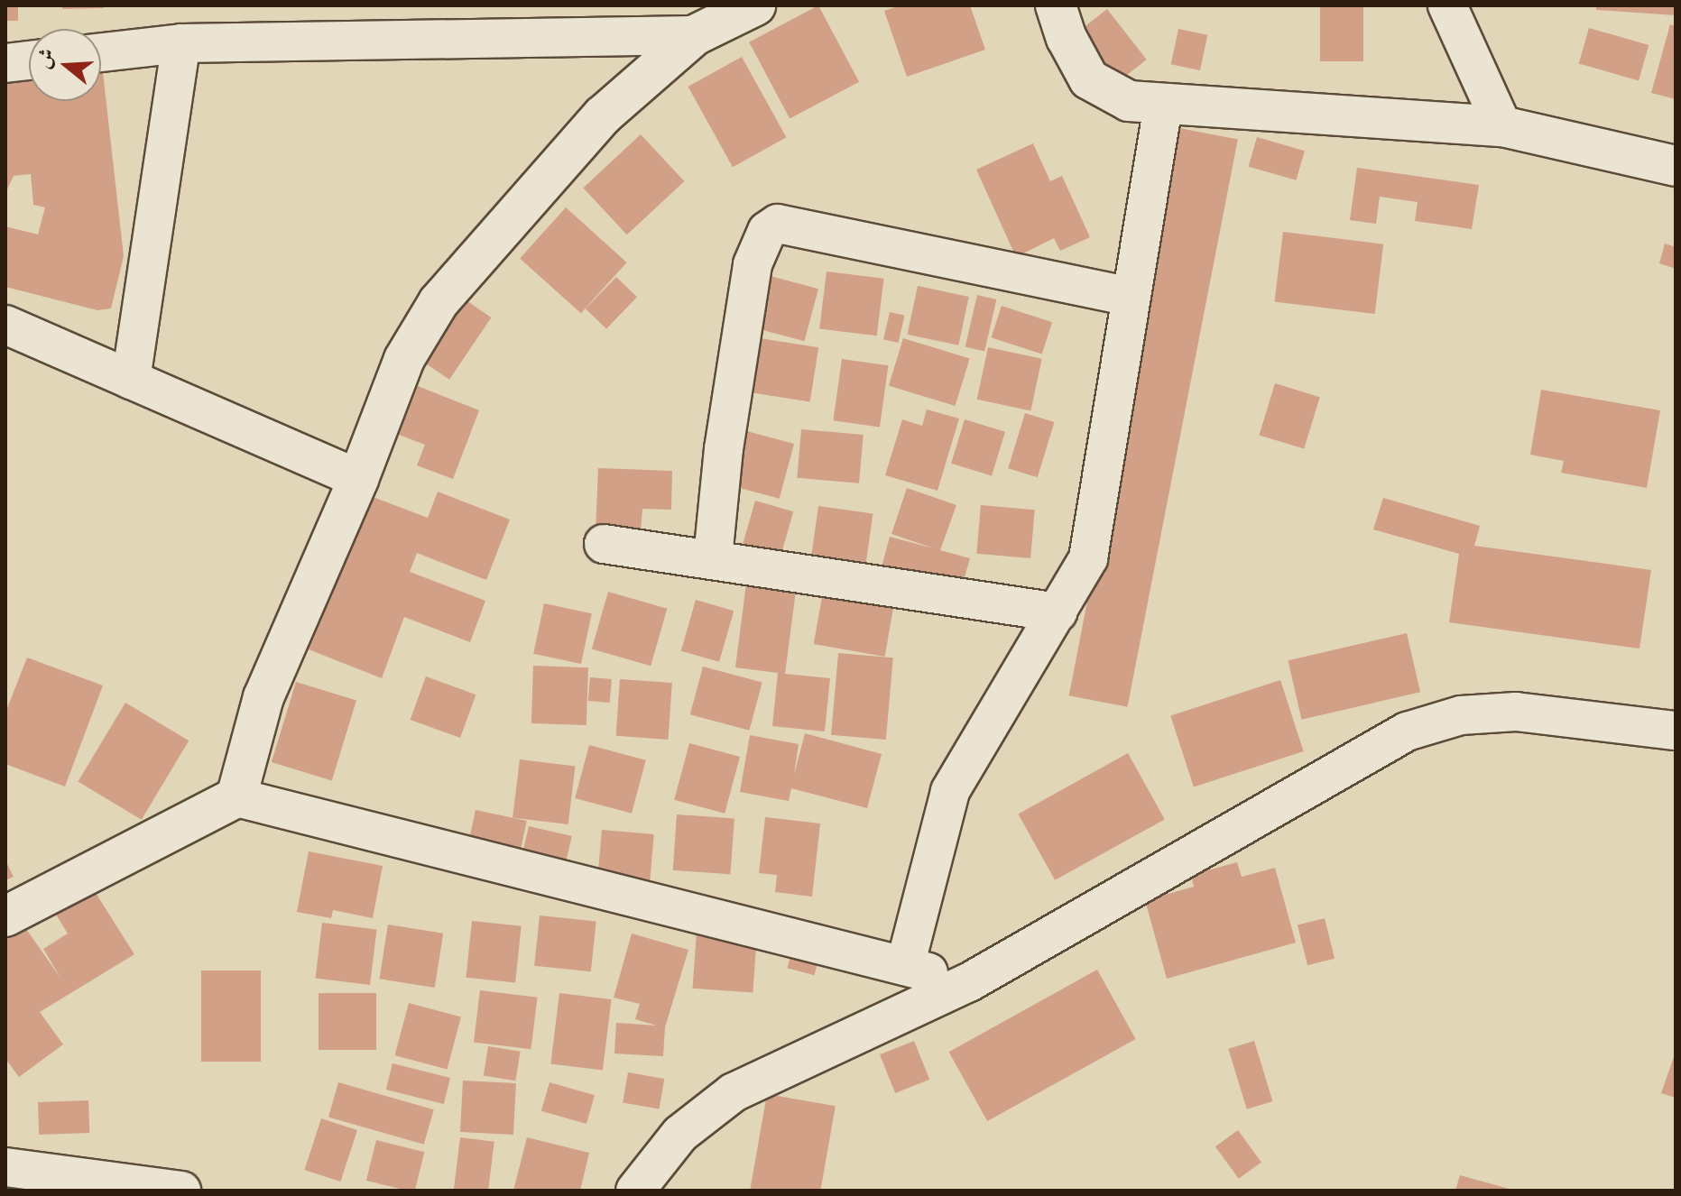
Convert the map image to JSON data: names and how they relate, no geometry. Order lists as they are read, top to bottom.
{
  "north": "left"
}
